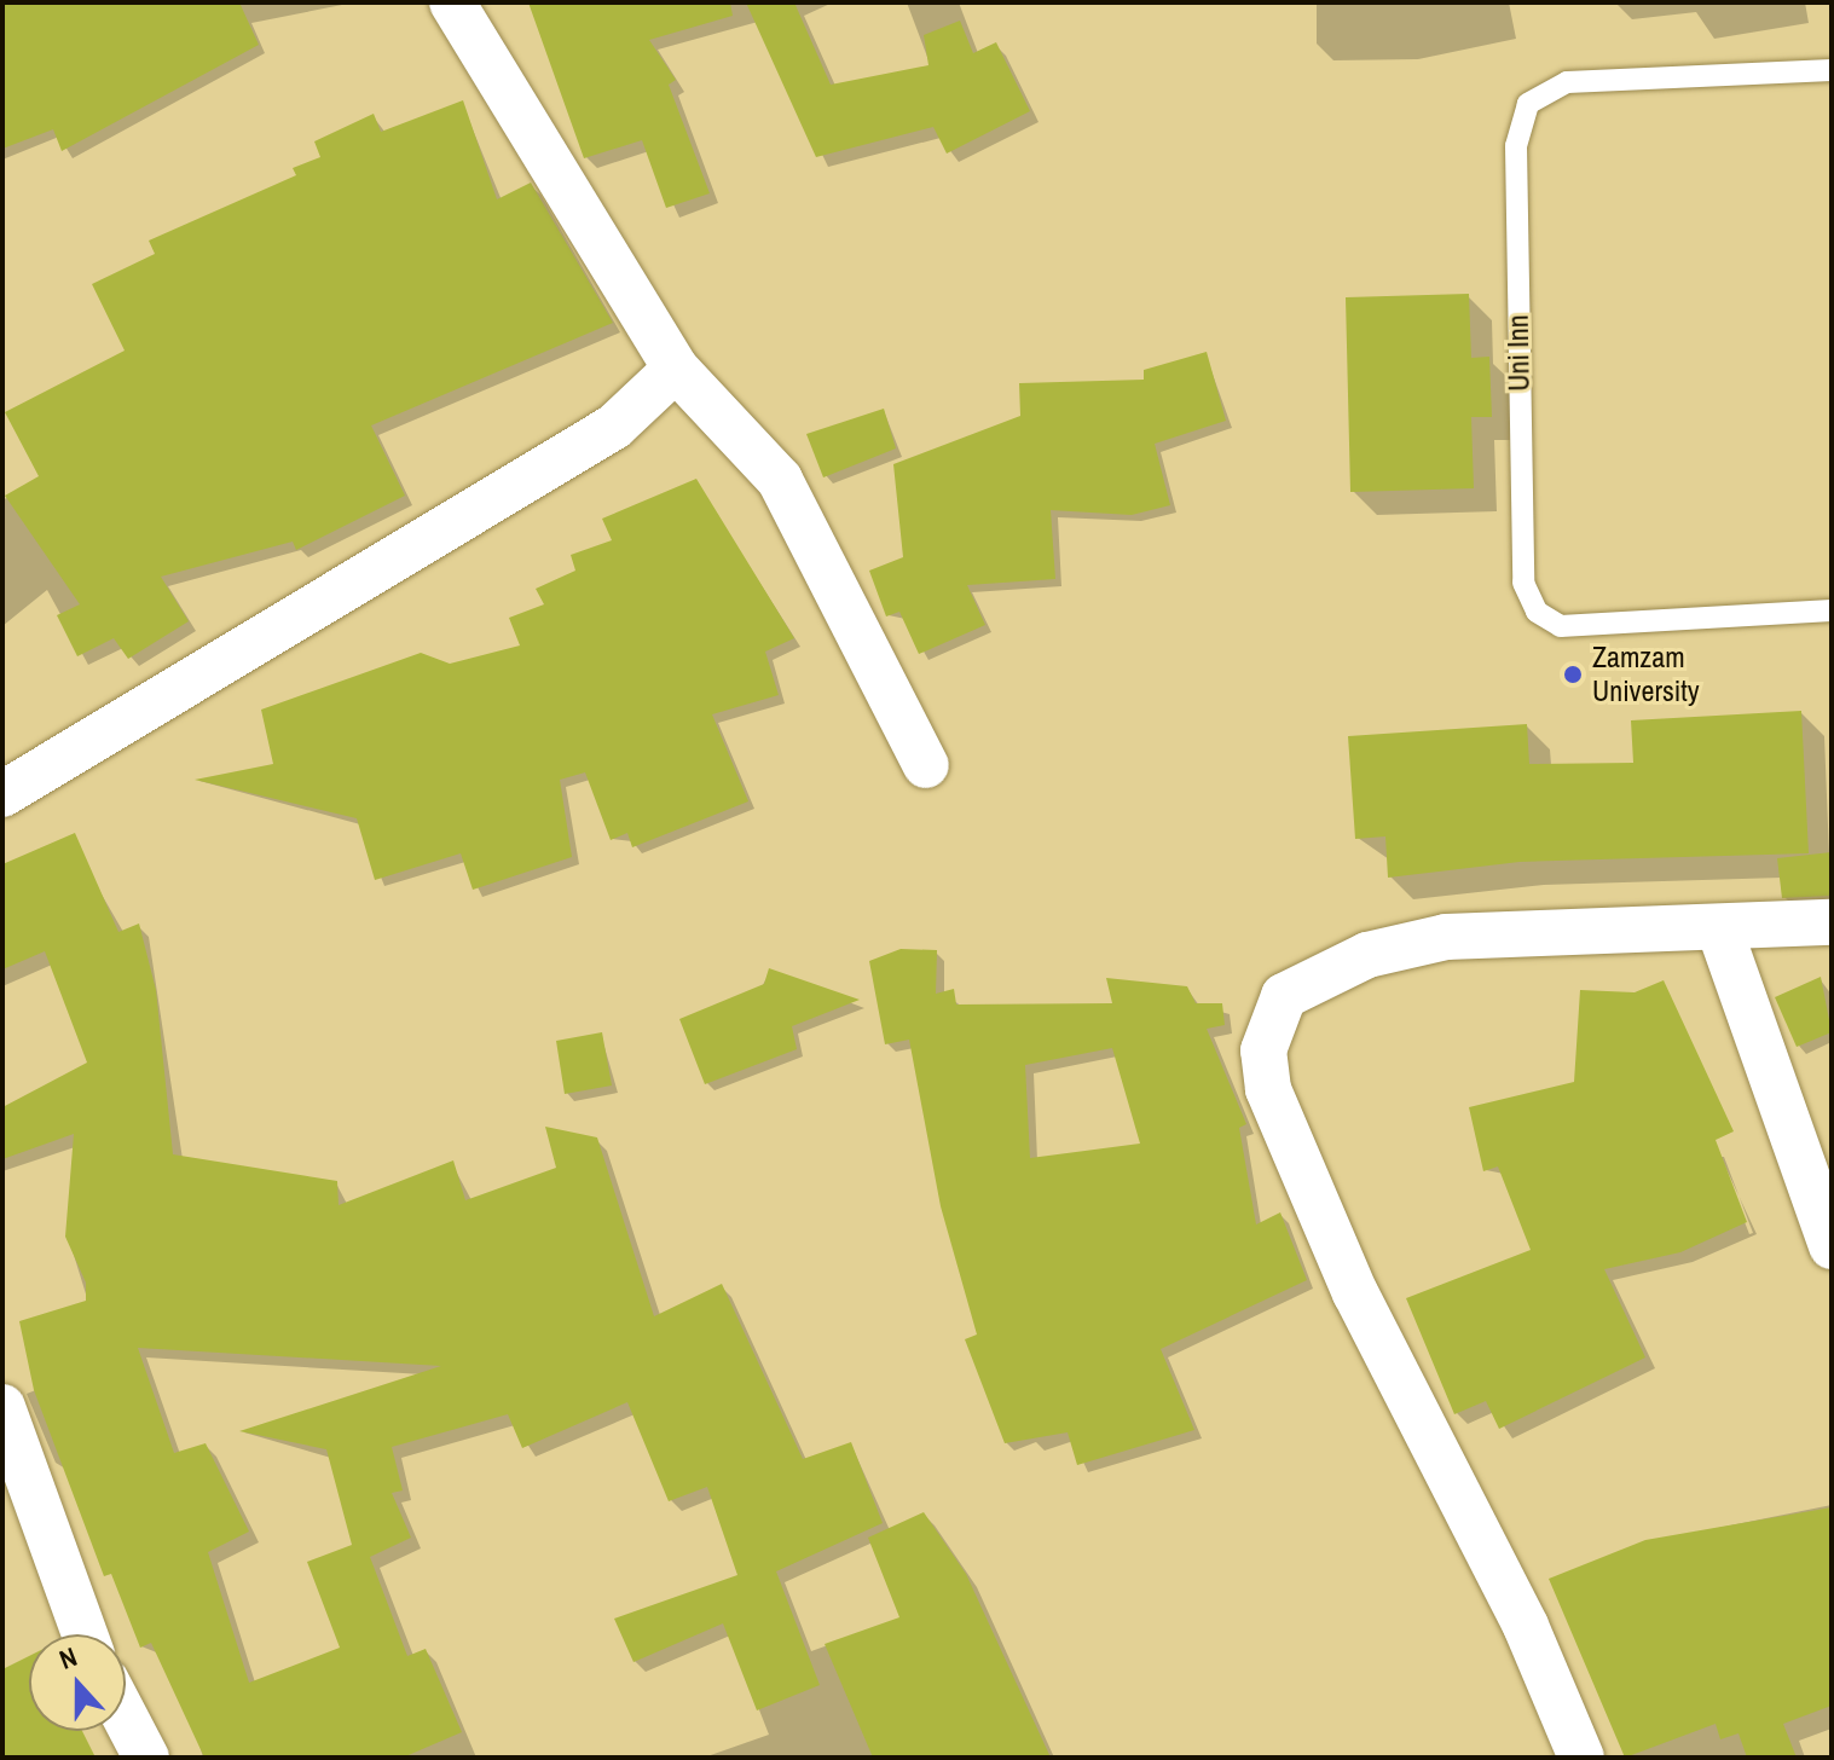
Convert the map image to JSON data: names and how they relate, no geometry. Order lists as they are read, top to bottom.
{
  "streets": {
    "lane": ["Uni Inn"]
  },
  "places": ["Zamzam University"],
  "north": "top"
}
